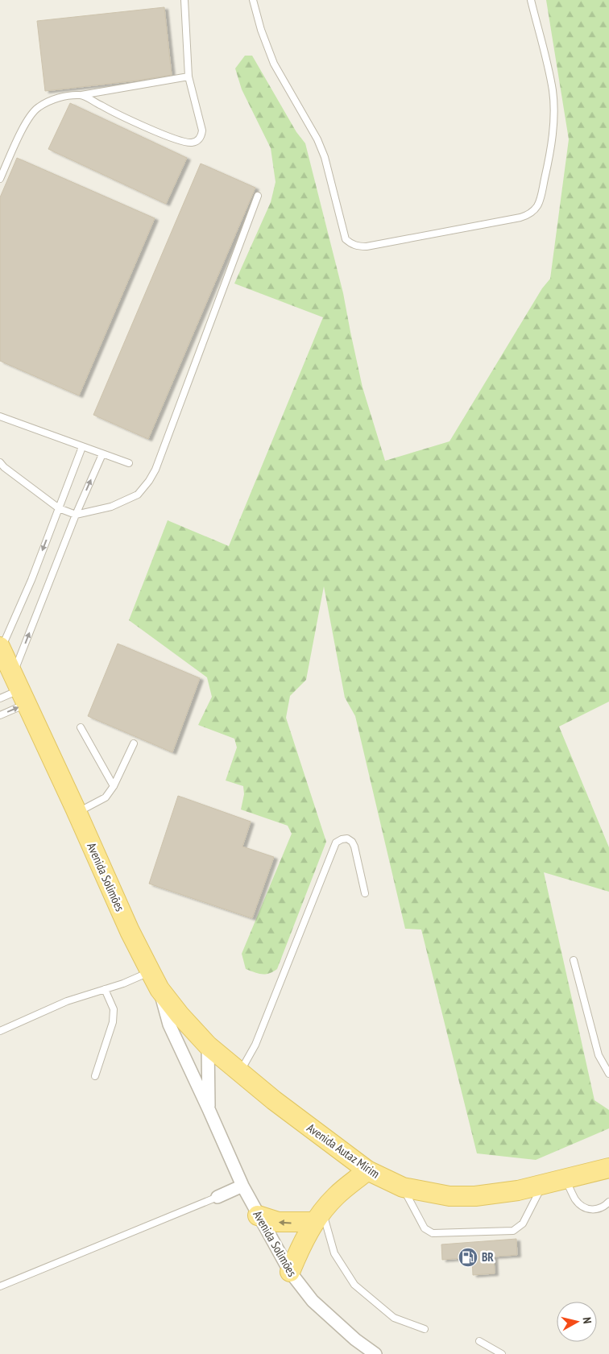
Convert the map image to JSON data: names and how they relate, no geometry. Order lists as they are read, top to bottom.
{
  "streets": {
    "main road": ["Avenida Solimões", "Avenida Autaz Mirim"]
  },
  "crossings": [
    ["Avenida Solimões", "Avenida Autaz Mirim"]
  ],
  "places": {
    "fuel station": ["BR"]
  },
  "north": "right"
}
